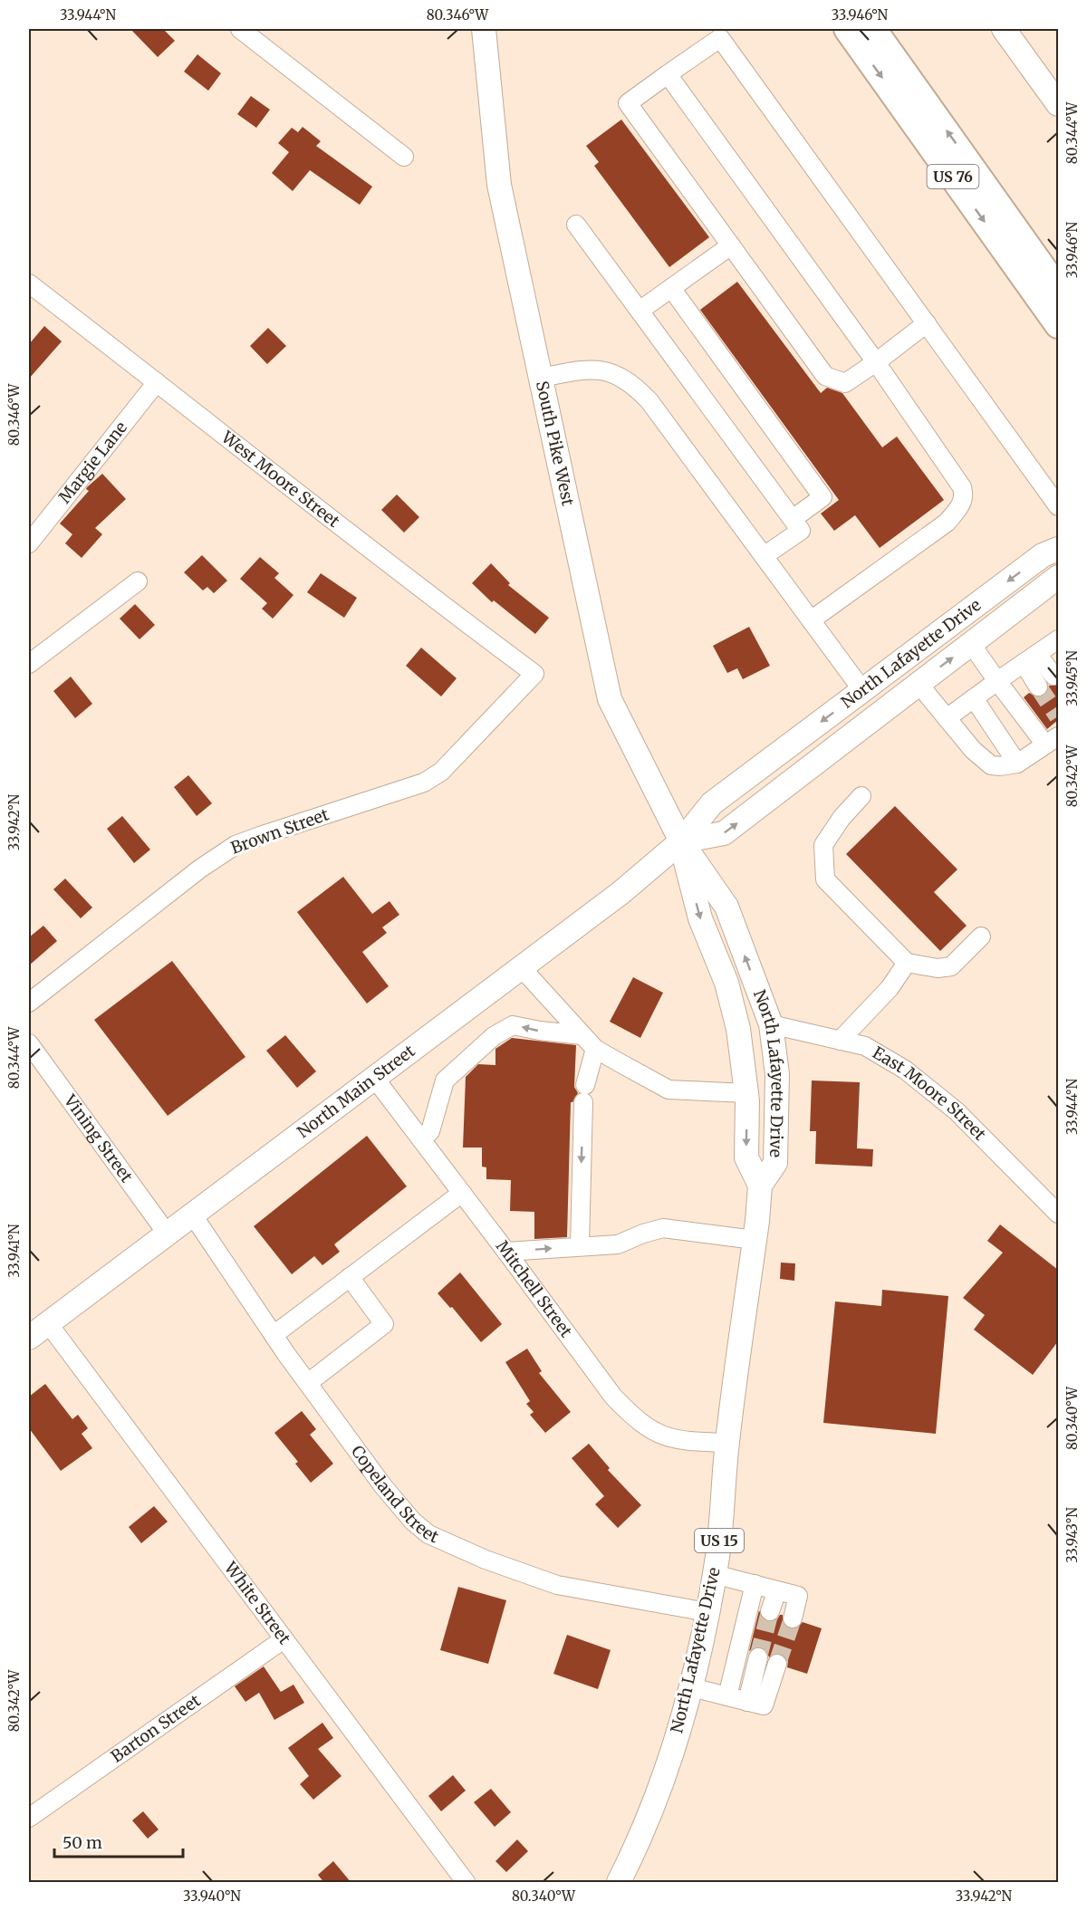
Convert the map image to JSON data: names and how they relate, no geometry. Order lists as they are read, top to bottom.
{
  "streets": {
    "highway": ["US 76"],
    "main road": [
      "South Pike West",
      "North Lafayette Drive",
      "North Main Street",
      "US 15"
    ],
    "street": [
      "Margie Lane",
      "West Moore Street",
      "Brown Street",
      "East Moore Street",
      "Vining Street",
      "Mitchell Street",
      "Copeland Street",
      "White Street",
      "Barton Street"
    ]
  },
  "crossings": [
    ["South Pike West", "North Lafayette Drive"],
    ["South Pike West", "North Main Street"],
    ["Margie Lane", "West Moore Street"],
    ["West Moore Street", "Brown Street"],
    ["North Lafayette Drive", "North Main Street"],
    ["North Lafayette Drive", "East Moore Street"],
    ["North Lafayette Drive", "Mitchell Street"],
    ["North Lafayette Drive", "Copeland Street"],
    ["North Main Street", "Vining Street"],
    ["North Main Street", "Mitchell Street"],
    ["North Main Street", "Copeland Street"],
    ["North Main Street", "White Street"],
    ["White Street", "Barton Street"]
  ],
  "scale_bar": "50 m",
  "coordinates": [
    "33.944°N",
    "80.346°W",
    "33.946°N",
    "80.344°W",
    "33.945°N",
    "80.342°W",
    "33.942°N",
    "33.941°N",
    "80.340°W",
    "33.943°N",
    "33.940°N"
  ]
}
